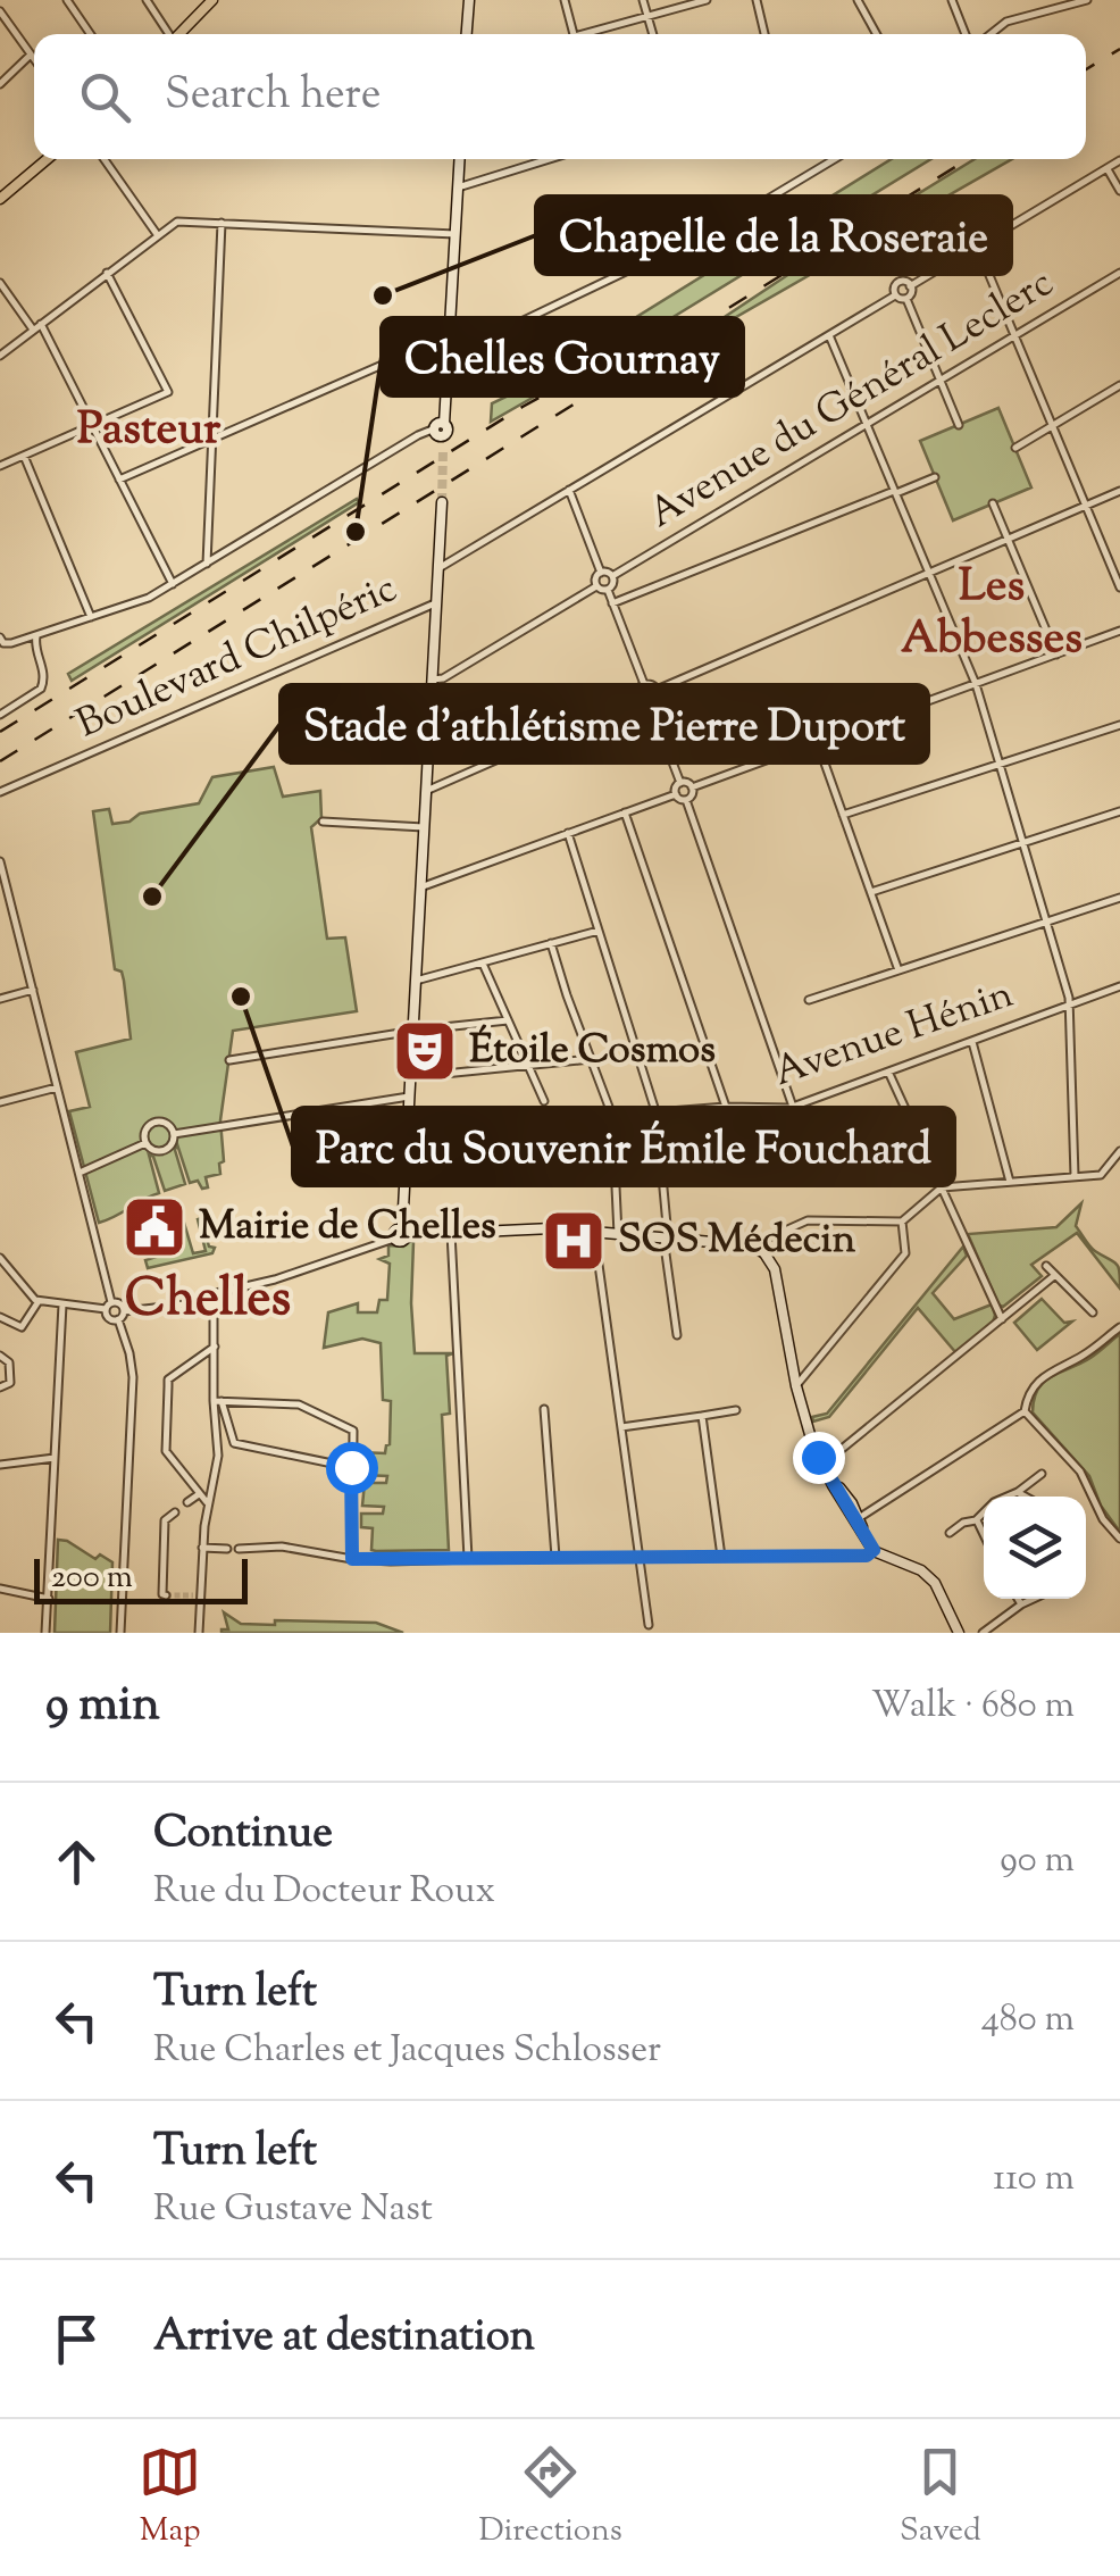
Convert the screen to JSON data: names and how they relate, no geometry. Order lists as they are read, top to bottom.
{
  "streets": {
    "street": ["Avenue du Général Leclerc", "Boulevard Chilpéric", "Avenue Hénin"]
  },
  "districts": ["Pasteur", "Les Abbesses", "Chelles"],
  "places": {
    "other": [
      "Chapelle de la Roseraie",
      "Chelles Gournay",
      "Stade d'athlétisme Pierre Duport",
      "Parc du Souvenir Émile Fouchard"
    ],
    "theatre": ["Étoile Cosmos"],
    "public building": ["Mairie de Chelles"],
    "hospital": ["SOS Médecin"]
  },
  "scale_bar": "200 m",
  "page": {
    "search": "Search here",
    "scale": "200 m",
    "heading": ["9 min", "Walk · 680 m"],
    "list": [
      ["Continue", "Rue du Docteur Roux", "90 m"],
      ["Turn left", "Rue Charles et Jacques Schlosser", "480 m"],
      ["Turn left", "Rue Gustave Nast", "110 m"],
      "Arrive at destination"
    ],
    "nav": ["Map", "Directions", "Saved"]
  }
}
